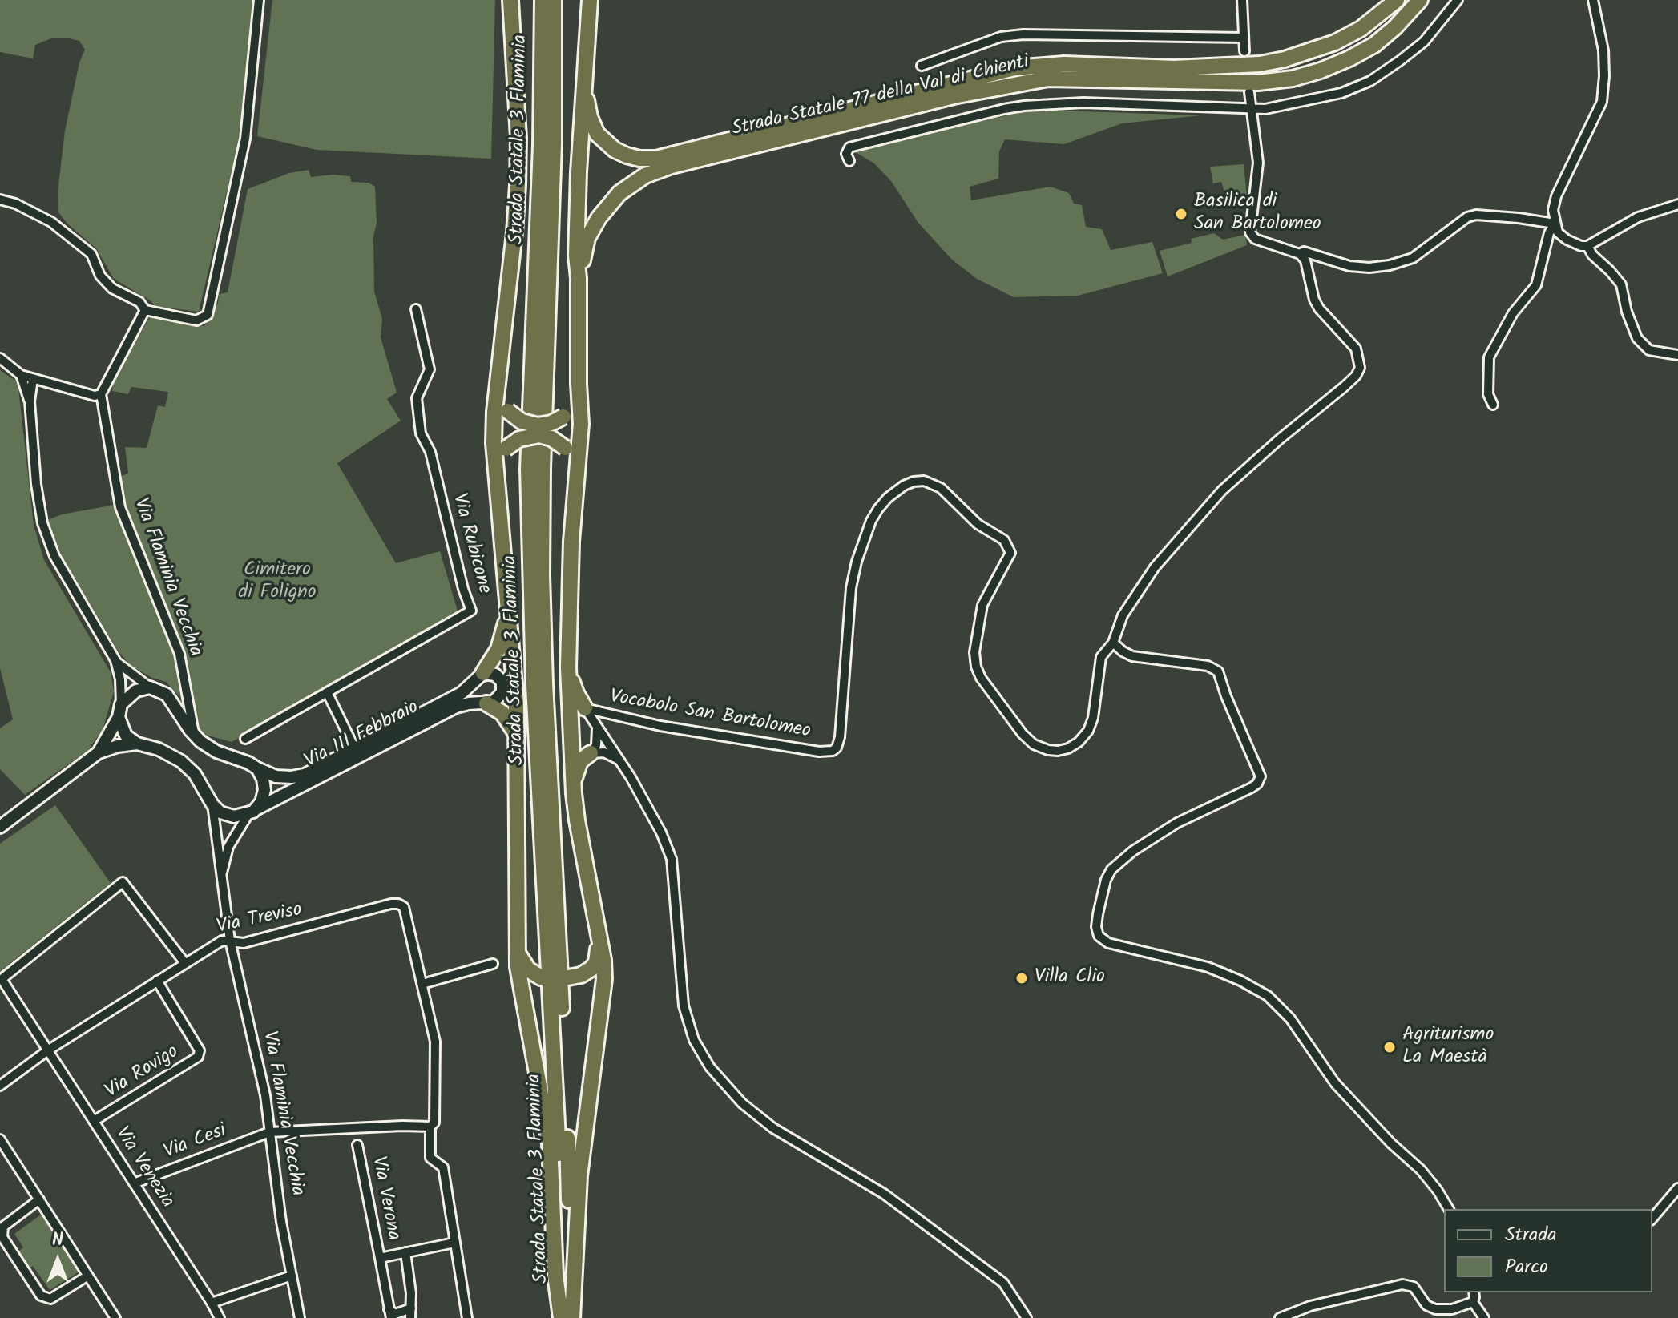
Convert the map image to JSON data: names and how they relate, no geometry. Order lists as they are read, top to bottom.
{
  "streets": {
    "highway": ["Strada Statale 77 della Val di Chienti", "Strada Statale 3 Flaminia"],
    "main road": ["Via Flaminia Vecchia", "Via III Febbraio"],
    "street": [
      "Via Rubicone",
      "Vocabolo San Bartolomeo",
      "Via Treviso",
      "Via Rovigo",
      "Via Cesi",
      "Via Venezia",
      "Via Verona"
    ]
  },
  "crossings": [
    ["Via Flaminia Vecchia", "Via III Febbraio"],
    ["Via Flaminia Vecchia", "Via Treviso"],
    ["Via Flaminia Vecchia", "Via Cesi"],
    ["Via Treviso", "Via Rovigo"],
    ["Via Treviso", "Via Venezia"],
    ["Via Rovigo", "Via Venezia"],
    ["Via Cesi", "Via Venezia"]
  ],
  "parks": ["Cimitero di Foligno"],
  "places": ["Basilica di San Bartolomeo", "Villa Clio", "Agriturismo La Maestà"],
  "legend": ["Strada", "Parco"],
  "north": "top"
}
